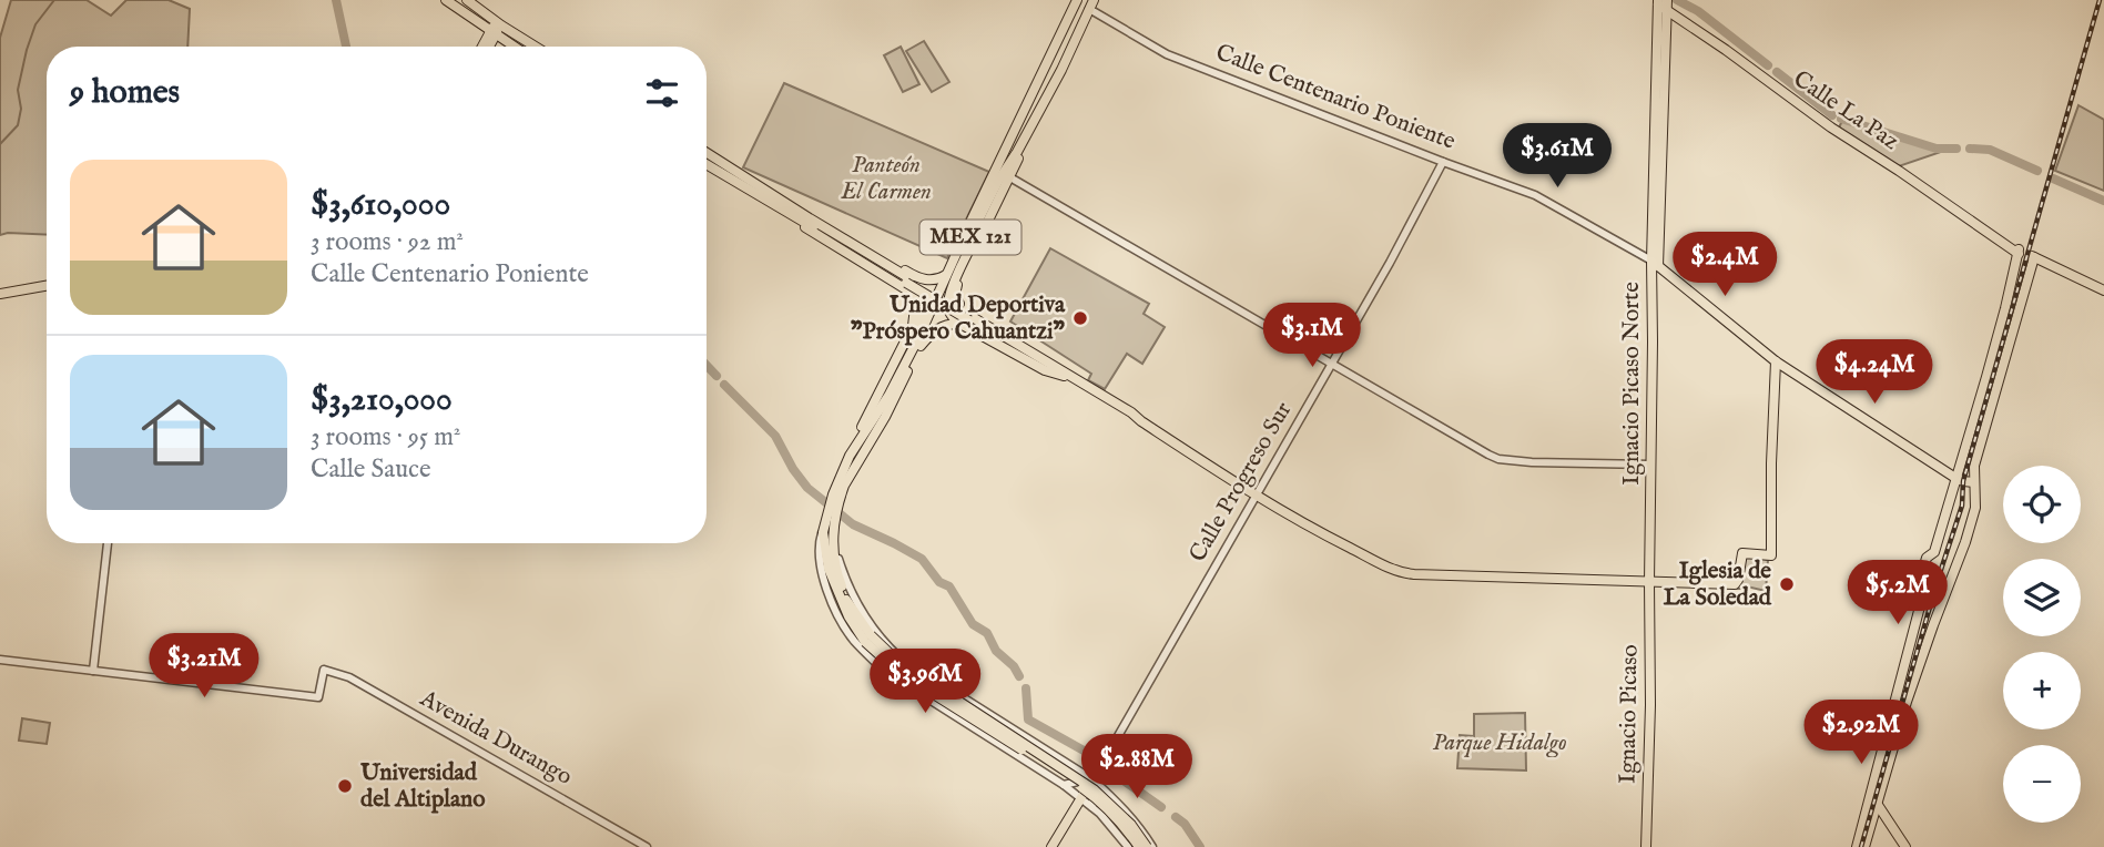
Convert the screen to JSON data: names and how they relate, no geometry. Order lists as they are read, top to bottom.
{
  "streets": {
    "main road": [
      "Calle La Paz",
      "MEX 121",
      "Ignacio Picaso Norte",
      "Ignacio Picaso"
    ],
    "street": ["Calle Centenario Poniente", "Calle Progreso Sur", "Avenida Durango"]
  },
  "crossings": [
    ["Calle Centenario Poniente", "Ignacio Picaso Norte"],
    ["Calle Centenario Poniente", "Calle Progreso Sur"],
    ["Calle La Paz", "Ignacio Picaso Norte"],
    ["Ignacio Picaso Norte", "Ignacio Picaso"]
  ],
  "parks": ["Panteón El Carmen", "Parque Hidalgo"],
  "places": ["Unidad Deportiva \"Próspero Cahuantzi\"", "Iglesia de La Soledad", "Universidad del Altiplano"],
  "page": {
    "heading": "9 homes",
    "price": [
      "$3.61M",
      "$2.4M",
      "$3.1M",
      "$4.24M",
      "$5.2M",
      "$3.21M",
      "$3.96M",
      "$2.92M",
      "$2.88M"
    ],
    "list": [
      {
        "name": "$3,610,000",
        "note": "3 rooms · 92 m² · Calle Centenario Poniente"
      },
      {
        "name": "$3,210,000",
        "note": "3 rooms · 95 m² · Calle Sauce"
      }
    ],
    "map_buttons": ["+", "−"]
  }
}
